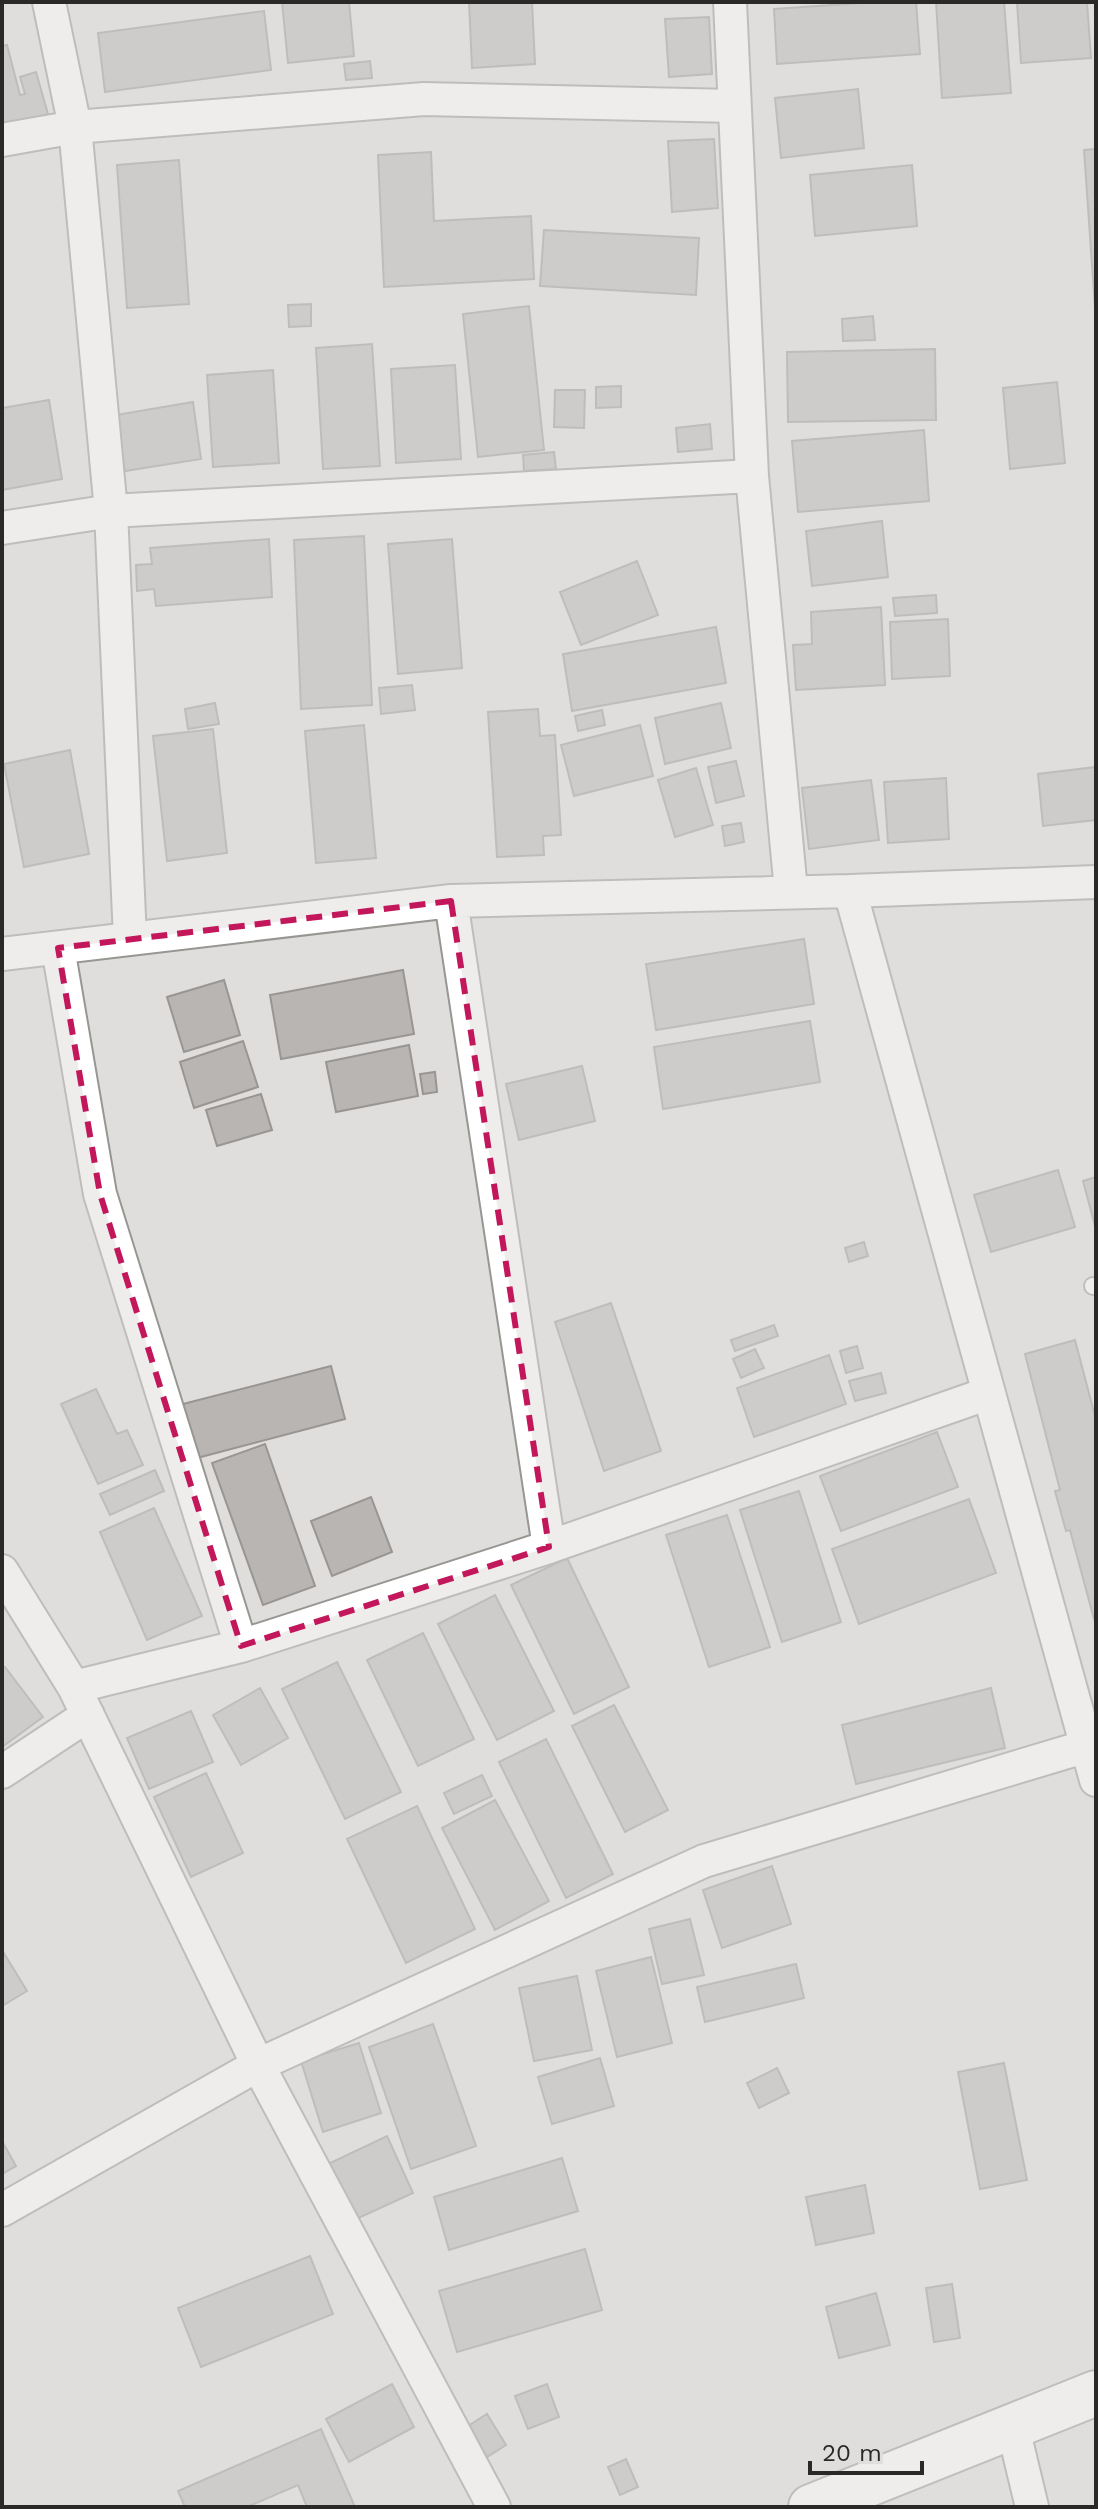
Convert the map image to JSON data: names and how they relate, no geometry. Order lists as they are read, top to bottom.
{
  "scale_bar": "20 m"
}
